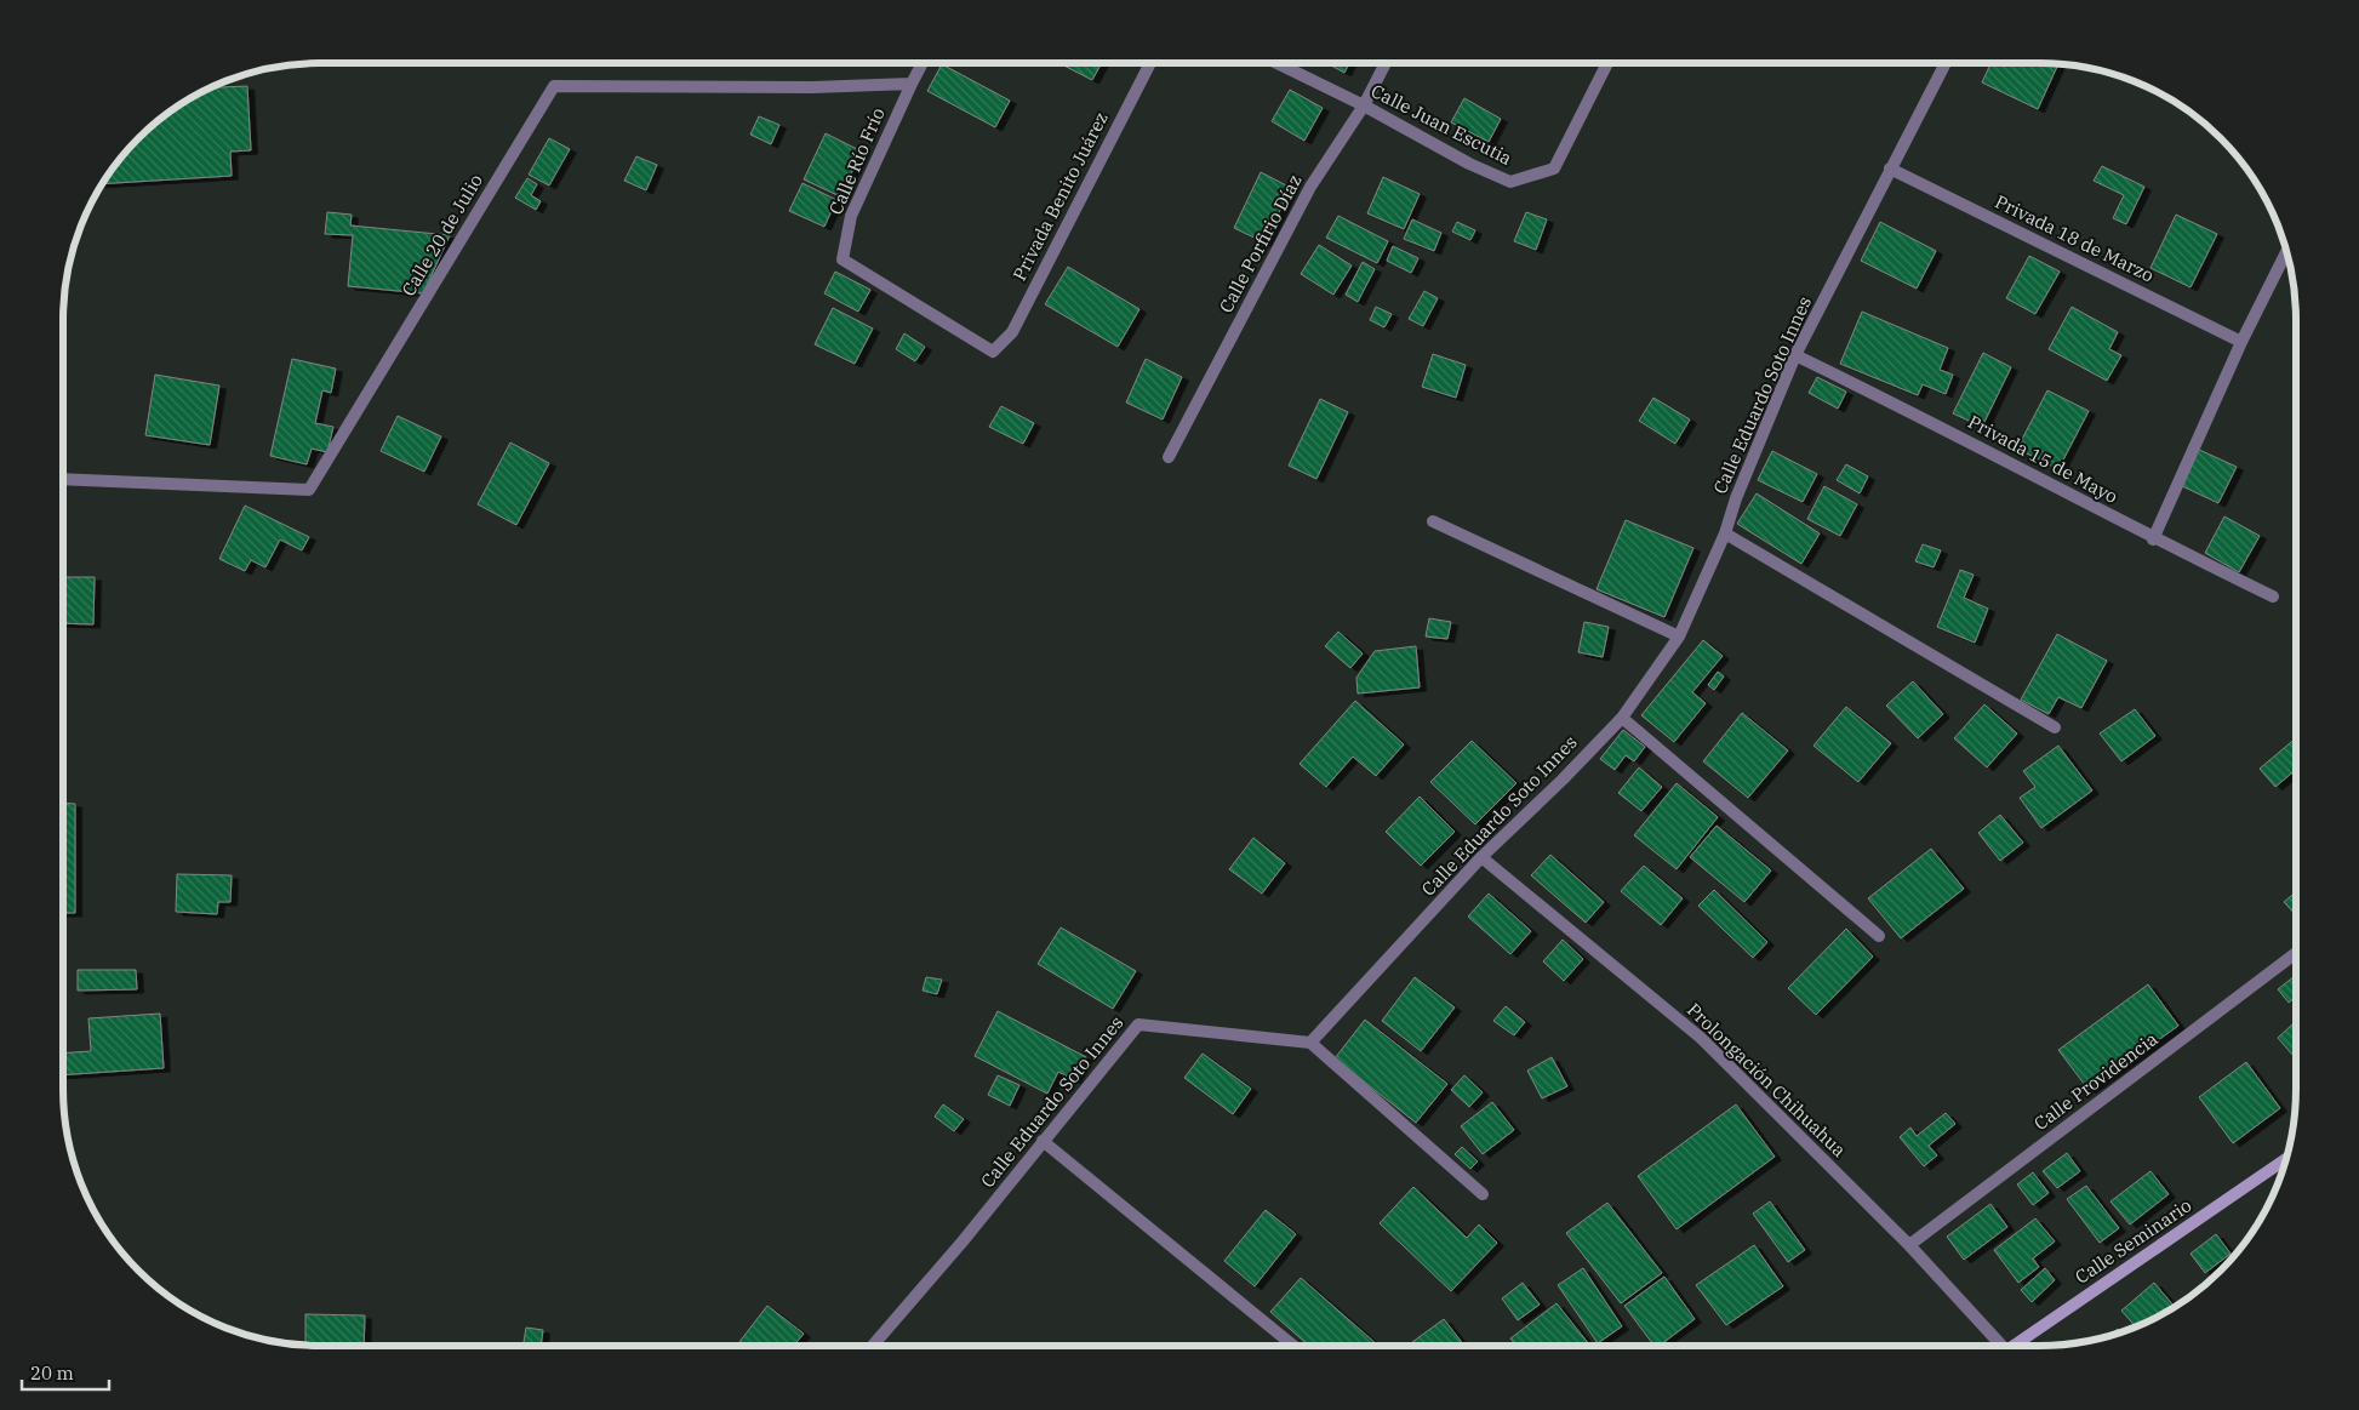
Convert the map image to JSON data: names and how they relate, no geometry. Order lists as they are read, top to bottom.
{
  "streets": {
    "street": [
      "Calle Juan Escutia",
      "Calle Río Frío",
      "Privada Benito Juárez",
      "Calle 20 de Julio",
      "Privada 18 de Marzo",
      "Calle Porfirio Díaz",
      "Calle Eduardo Soto Innes",
      "Privada 15 de Mayo",
      "Prolongación Chihuahua",
      "Calle Providencia",
      "Calle Seminario"
    ]
  },
  "crossings": [
    ["Calle Juan Escutia", "Calle Porfirio Díaz"],
    ["Calle Río Frío", "Privada Benito Juárez"],
    ["Calle Río Frío", "Calle 20 de Julio"],
    ["Privada 18 de Marzo", "Calle Eduardo Soto Innes"],
    ["Calle Eduardo Soto Innes", "Privada 15 de Mayo"],
    ["Calle Eduardo Soto Innes", "Prolongación Chihuahua"],
    ["Prolongación Chihuahua", "Calle Providencia"]
  ],
  "scale_bar": "20 m"
}
